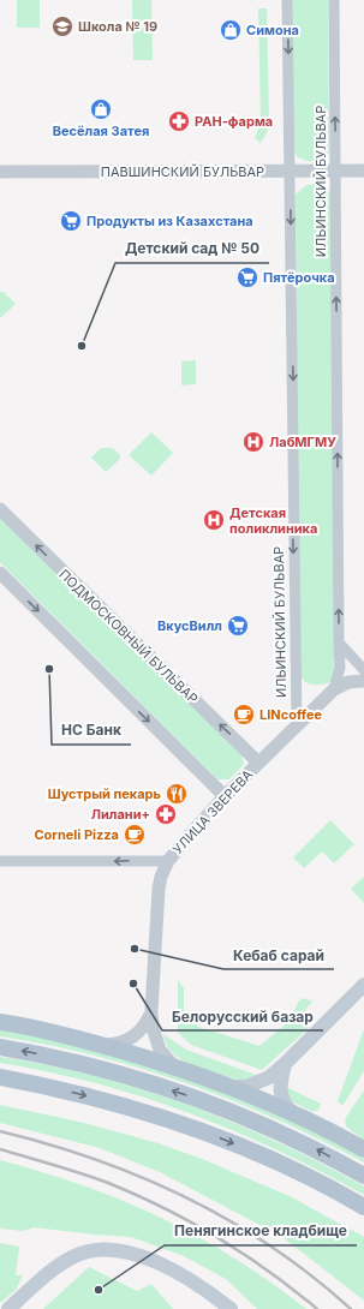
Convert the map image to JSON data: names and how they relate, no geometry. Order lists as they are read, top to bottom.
{
  "streets": {
    "street": [
      "ПАВШИНСКИЙ БУЛЬВАР",
      "ИЛЬИНСКИЙ БУЛЬВАР",
      "ПОДМОСКОВНЫЙ БУЛЬВАР",
      "УЛИЦА ЗВЕРЕВА"
    ]
  },
  "crossings": [
    ["ПАВШИНСКИЙ БУЛЬВАР", "ИЛЬИНСКИЙ БУЛЬВАР"],
    ["ИЛЬИНСКИЙ БУЛЬВАР", "УЛИЦА ЗВЕРЕВА"],
    ["ПОДМОСКОВНЫЙ БУЛЬВАР", "УЛИЦА ЗВЕРЕВА"]
  ],
  "one_way": ["УЛИЦА ЗВЕРЕВА"],
  "places": {
    "school or university": ["Школа № 19"],
    "shop": ["Симона", "Весёлая Затея"],
    "pharmacy": ["РАН-фарма", "Лилани+"],
    "supermarket": ["Продукты из Казахстана", "Пятёрочка", "ВкусВилл"],
    "other": [
      "Детский сад № 50",
      "НС Банк",
      "Кебаб сарай",
      "Белорусский базар",
      "Пенягинское кладбище"
    ],
    "hospital": ["ЛабМГМУ", "Детская поликлиника"],
    "cafe": ["LINcoffee", "Corneli Pizza"],
    "restaurant": ["Шустрый пекарь"]
  }
}
